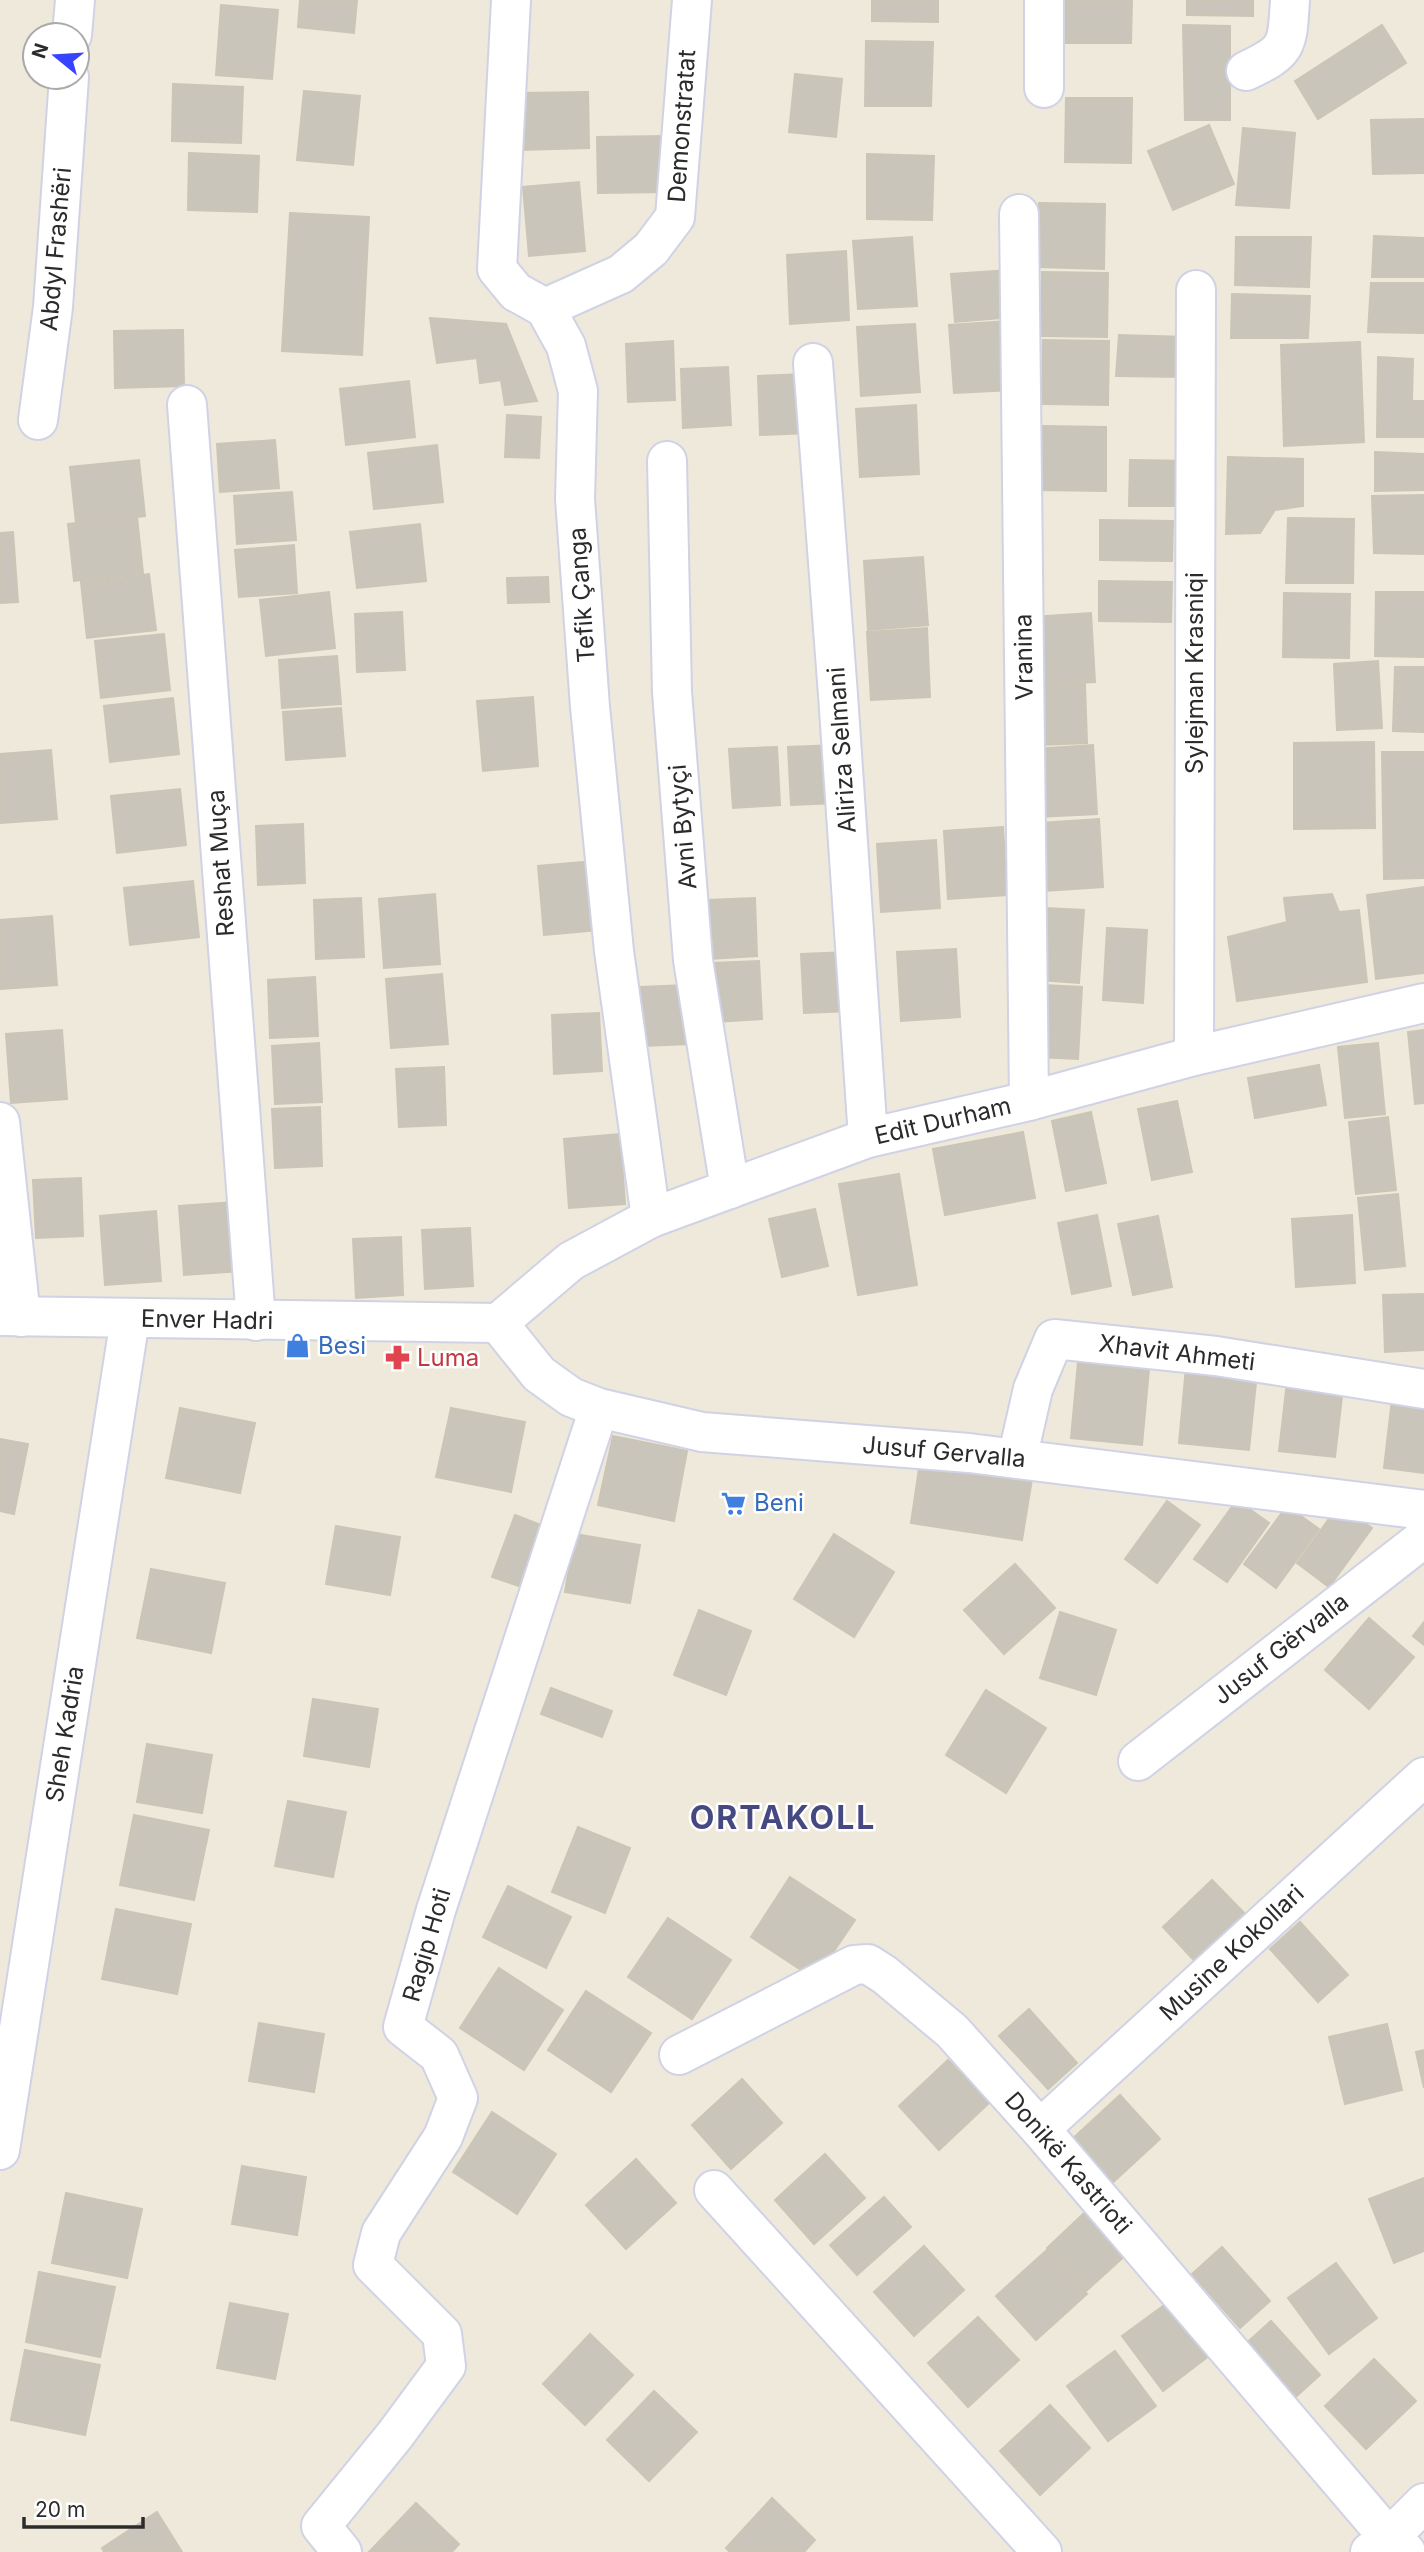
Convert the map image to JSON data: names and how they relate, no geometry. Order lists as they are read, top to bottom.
{
  "streets": {
    "street": [
      "Demonstratat",
      "Abdyl Frashëri",
      "Tefik Çanga",
      "Vranina",
      "Sylejman Krasniqi",
      "Aliriza Selmani",
      "Avni Bytyçi",
      "Reshat Muça",
      "Edit Durham",
      "Enver Hadri",
      "Xhavit Ahmeti",
      "Jusuf Gervalla",
      "Jusuf Gërvalla",
      "Sheh Kadria",
      "Ragip Hoti",
      "Musine Kokollari",
      "Donikë Kastrioti"
    ]
  },
  "crossings": [
    ["Demonstratat", "Tefik Çanga"],
    ["Tefik Çanga", "Edit Durham"],
    ["Vranina", "Edit Durham"],
    ["Sylejman Krasniqi", "Edit Durham"],
    ["Aliriza Selmani", "Edit Durham"],
    ["Avni Bytyçi", "Edit Durham"],
    ["Reshat Muça", "Enver Hadri"],
    ["Edit Durham", "Enver Hadri"],
    ["Edit Durham", "Jusuf Gervalla"],
    ["Enver Hadri", "Jusuf Gervalla"],
    ["Enver Hadri", "Sheh Kadria"],
    ["Xhavit Ahmeti", "Jusuf Gervalla"],
    ["Jusuf Gervalla", "Ragip Hoti"],
    ["Musine Kokollari", "Donikë Kastrioti"]
  ],
  "districts": ["ORTAKOLL"],
  "places": {
    "shop": ["Besi"],
    "pharmacy": ["Luma"],
    "supermarket": ["Beni"]
  },
  "scale_bar": "20 m",
  "north": "left"
}
